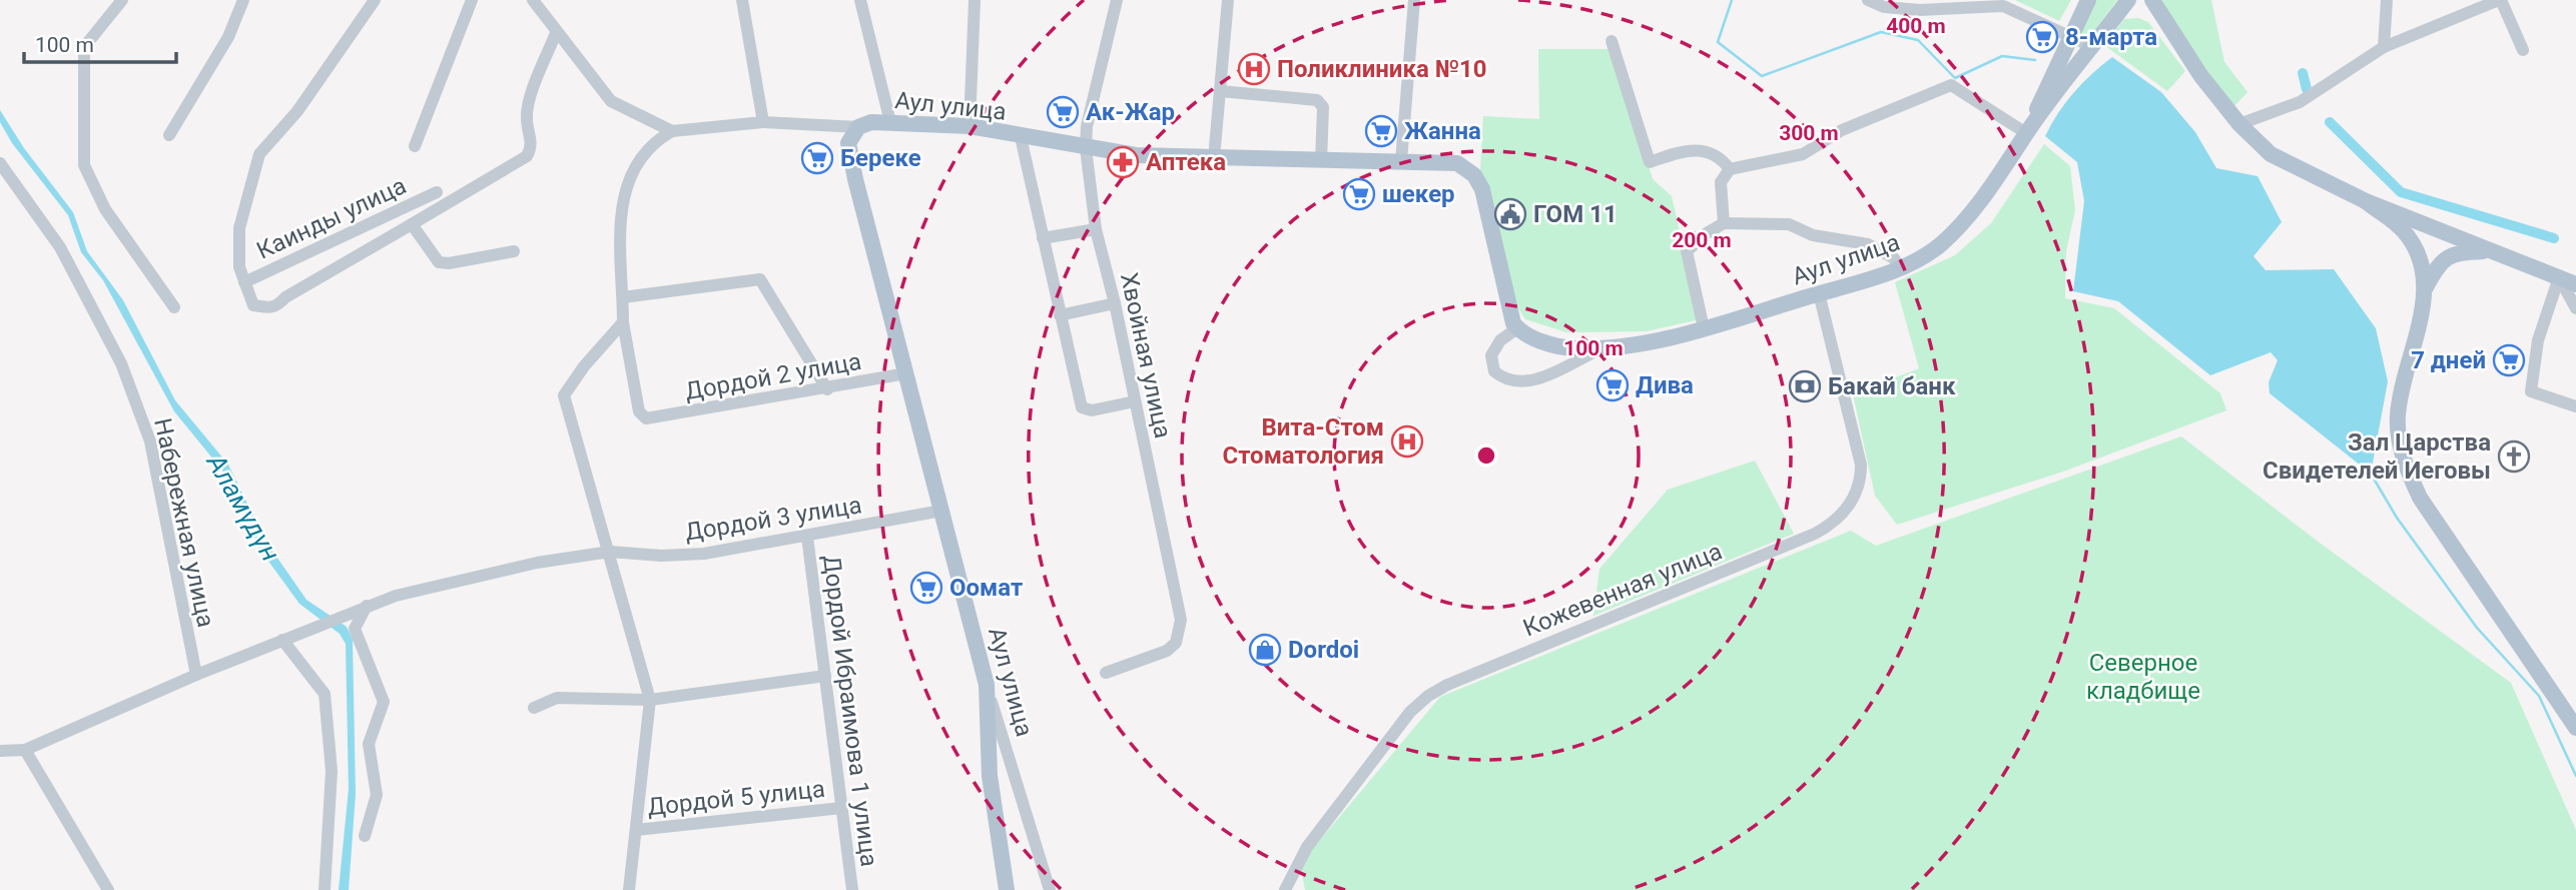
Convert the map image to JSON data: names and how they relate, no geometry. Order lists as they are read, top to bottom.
{
  "streets": {
    "main road": ["Аул улица"],
    "street": [
      "Каинды улица",
      "Хвойная улица",
      "Дордой 2 улица",
      "Дордой 3 улица",
      "Набережная улица",
      "Кожевенная улица",
      "Дордой Ибраимова 1 улица",
      "Дордой 5 улица"
    ]
  },
  "crossings": [
    ["Аул улица", "Хвойная улица"],
    ["Аул улица", "Дордой 2 улица"],
    ["Аул улица", "Дордой 3 улица"],
    ["Аул улица", "Кожевенная улица"],
    ["Дордой 3 улица", "Набережная улица"],
    ["Дордой 3 улица", "Дордой Ибраимова 1 улица"],
    ["Дордой Ибраимова 1 улица", "Дордой 5 улица"]
  ],
  "water": ["Аламүдүн"],
  "parks": ["Северное кладбище"],
  "places": {
    "supermarket": [
      "8-марта",
      "Ак-Жар",
      "Жанна",
      "Береке",
      "шекер",
      "7 дней",
      "Дива",
      "Оомат"
    ],
    "hospital": ["Поликлиника №10", "Вита-Стом Стоматология"],
    "pharmacy": ["Аптека"],
    "public building": ["ГОМ 11"],
    "bank": ["Бакай банк"],
    "church": ["Зал Царства Свидетелей Иеговы"],
    "shop": ["Dordoi"]
  },
  "scale_bar": "100 m",
  "rings": [
    "400 m",
    "300 m",
    "200 m",
    "100 m"
  ]
}
